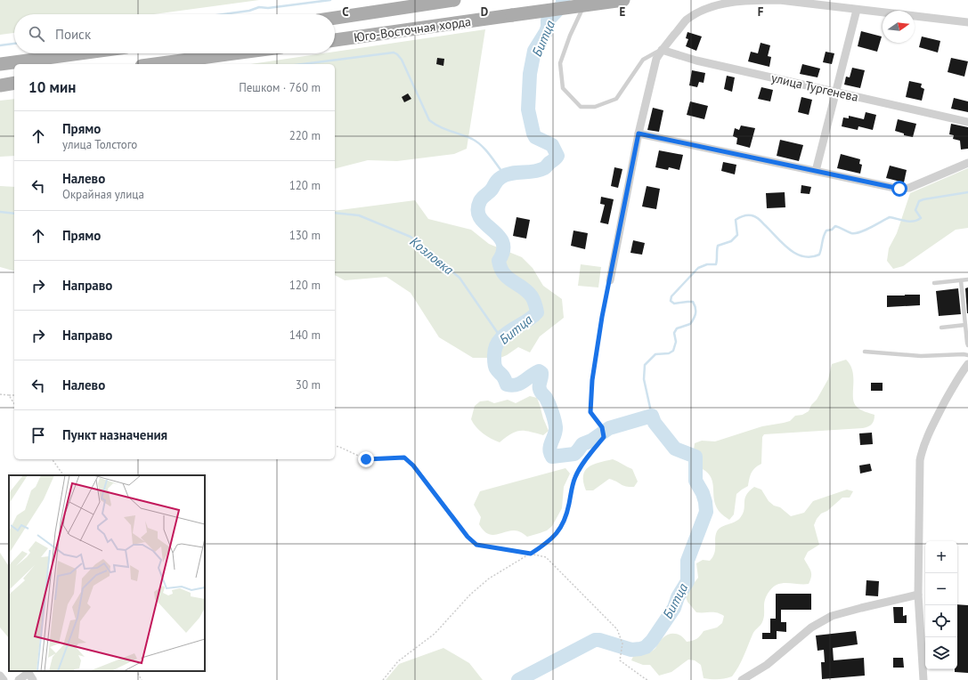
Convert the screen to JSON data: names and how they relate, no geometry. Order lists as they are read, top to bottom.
{
  "streets": {
    "main road": ["Юго-Восточная хорда"],
    "street": ["улица Тургенева"]
  },
  "water": ["Битца", "Козловка"],
  "north": "right",
  "page": {
    "search": "Поиск",
    "heading": ["10 мин", "Пешком · 760 m"],
    "list": [
      ["Прямо", "улица Толстого", "220 m"],
      ["Налево", "Окрайная улица", "120 m"],
      ["Прямо", "130 m"],
      ["Направо", "120 m"],
      ["Направо", "140 m"],
      ["Налево", "30 m"],
      "Пункт назначения"
    ],
    "map_buttons": ["+", "−"]
  },
  "grid": {
    "columns": [
      "C",
      "D",
      "E",
      "F"
    ]
  }
}
